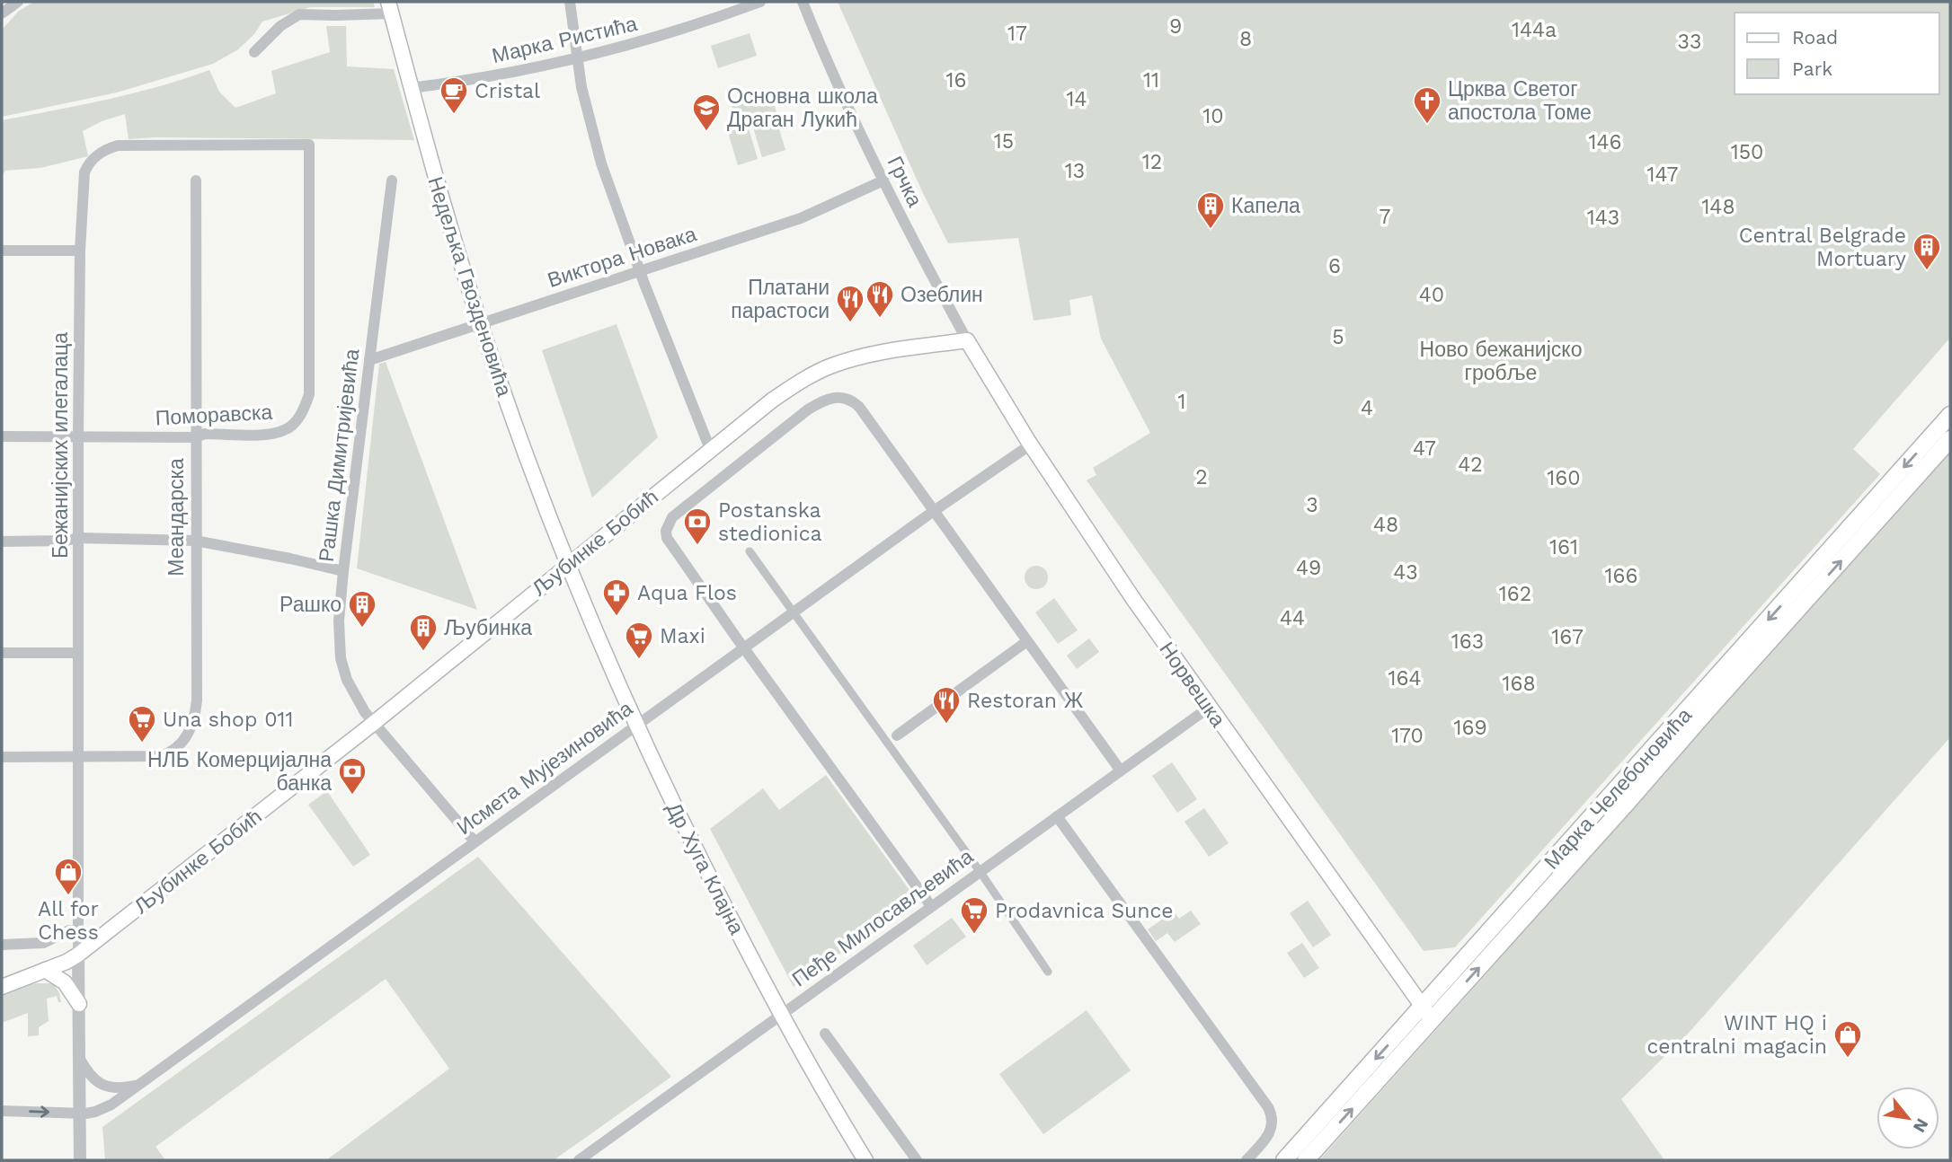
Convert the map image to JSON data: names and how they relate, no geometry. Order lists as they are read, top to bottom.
{
  "streets": {
    "main road": [
      "Недељка Гвозденовића",
      "Љубинке Бобић",
      "Норвешка",
      "Марка Челебоновића",
      "Др Хуга Клајна"
    ],
    "street": [
      "Марка Ристића",
      "Грчка",
      "Виктора Новака",
      "Поморавска",
      "Бежанијских илегалаца",
      "Рашка Димитријевића",
      "Меандарска",
      "Исмета Мујезиновића",
      "Пеђе Милосављевића"
    ]
  },
  "crossings": [
    ["Марка Ристића", "Недељка Гвозденовића"],
    ["Грчка", "Виктора Новака"],
    ["Грчка", "Љубинке Бобић"],
    ["Грчка", "Норвешка"],
    ["Виктора Новака", "Недељка Гвозденовића"],
    ["Виктора Новака", "Рашка Димитријевића"],
    ["Недељка Гвозденовића", "Љубинке Бобић"],
    ["Недељка Гвозденовића", "Др Хуга Клајна"],
    ["Поморавска", "Бежанијских илегалаца"],
    ["Поморавска", "Меандарска"],
    ["Бежанијских илегалаца", "Меандарска"],
    ["Бежанијских илегалаца", "Љубинке Бобић"],
    ["Рашка Димитријевића", "Љубинке Бобић"],
    ["Рашка Димитријевића", "Исмета Мујезиновића"],
    ["Љубинке Бобић", "Норвешка"],
    ["Љубинке Бобић", "Др Хуга Клајна"],
    ["Норвешка", "Исмета Мујезиновића"],
    ["Норвешка", "Марка Челебоновића"],
    ["Норвешка", "Пеђе Милосављевића"],
    ["Исмета Мујезиновића", "Др Хуга Клајна"],
    ["Др Хуга Клајна", "Пеђе Милосављевића"]
  ],
  "parks": [
    "9",
    "144a",
    "17",
    "8",
    "33",
    "16",
    "11",
    "14",
    "10",
    "15",
    "146",
    "150",
    "12",
    "13",
    "147",
    "148",
    "7",
    "143",
    "6",
    "40",
    "5",
    "Ново бежанијско гробље",
    "1",
    "4",
    "47",
    "42",
    "2",
    "160",
    "3",
    "48",
    "161",
    "49",
    "43",
    "166",
    "162",
    "44",
    "167",
    "163",
    "164",
    "168",
    "169",
    "170"
  ],
  "places": {
    "cafe": ["Cristal"],
    "church": ["Црква Светог апостола Томе"],
    "school or university": ["Основна школа Драган Лукић"],
    "building": [
      "Капела",
      "Central Belgrade Mortuary",
      "Рашко",
      "Љубинка"
    ],
    "restaurant": ["Озеблин", "Платани парастоси", "Restoran Ж"],
    "bank": ["Postanska stedionica", "НЛБ Комерцијална банка"],
    "pharmacy": ["Aqua Flos"],
    "supermarket": ["Maxi", "Una shop 011", "Prodavnica Sunce"],
    "shop": ["All for Chess", "WINT HQ i centralni magacin"]
  },
  "legend": ["Road", "Park"],
  "north": "bottom right"
}
